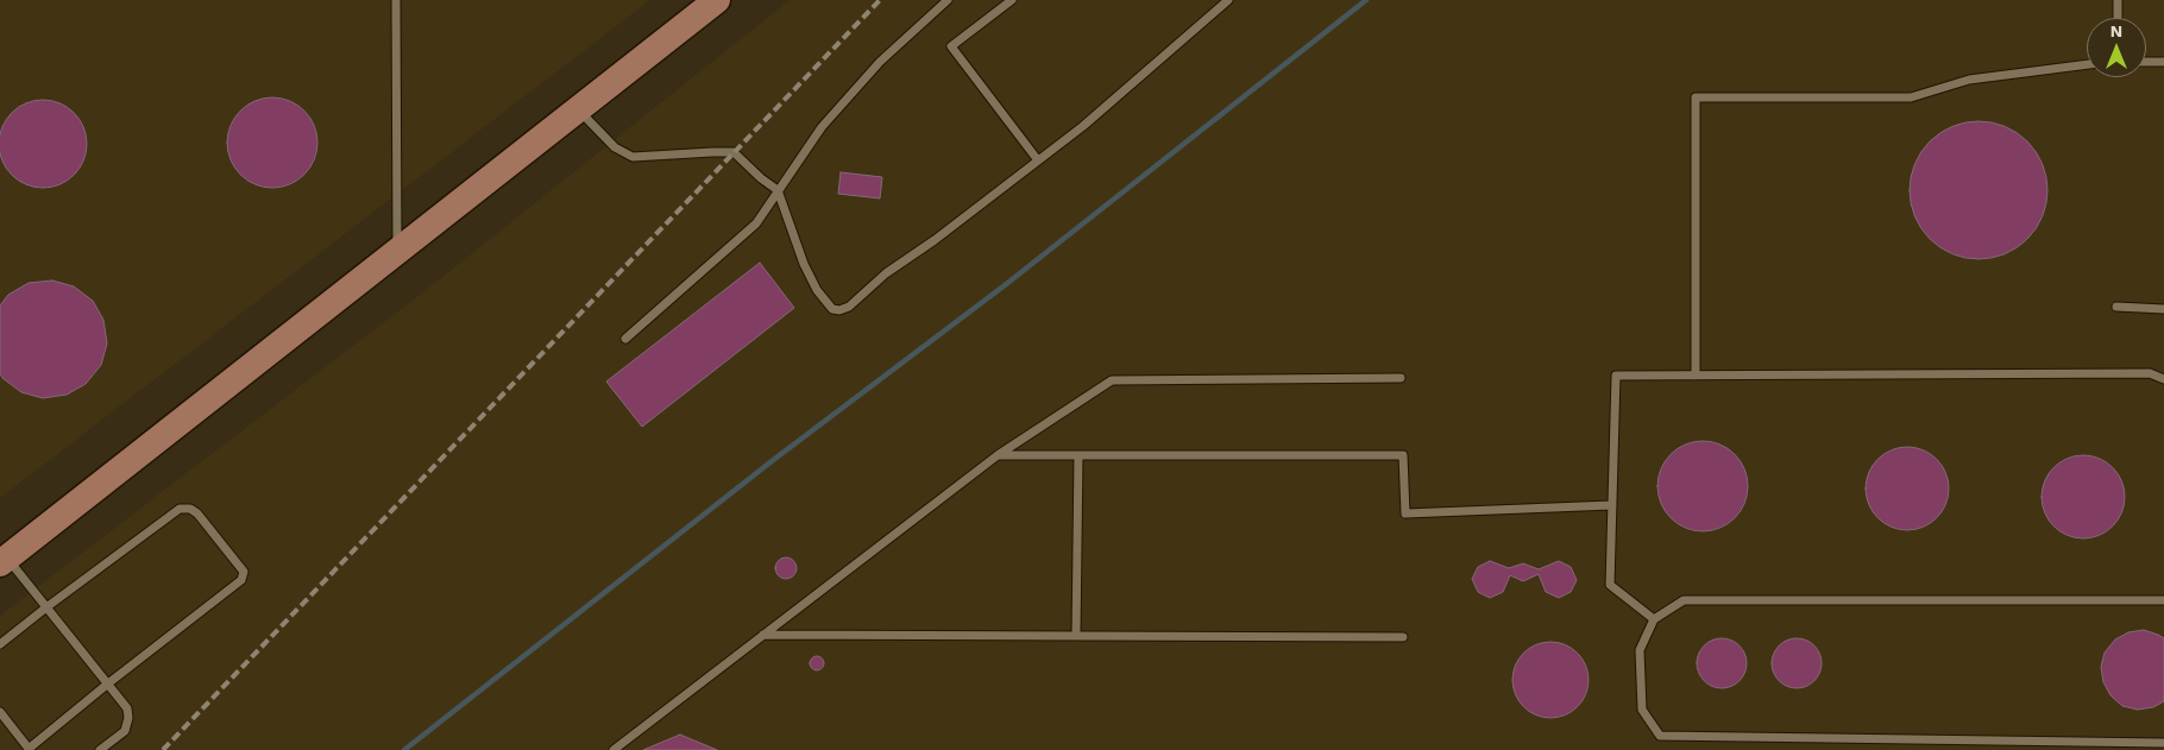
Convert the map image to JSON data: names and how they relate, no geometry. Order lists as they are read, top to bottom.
{
  "north": "top"
}
